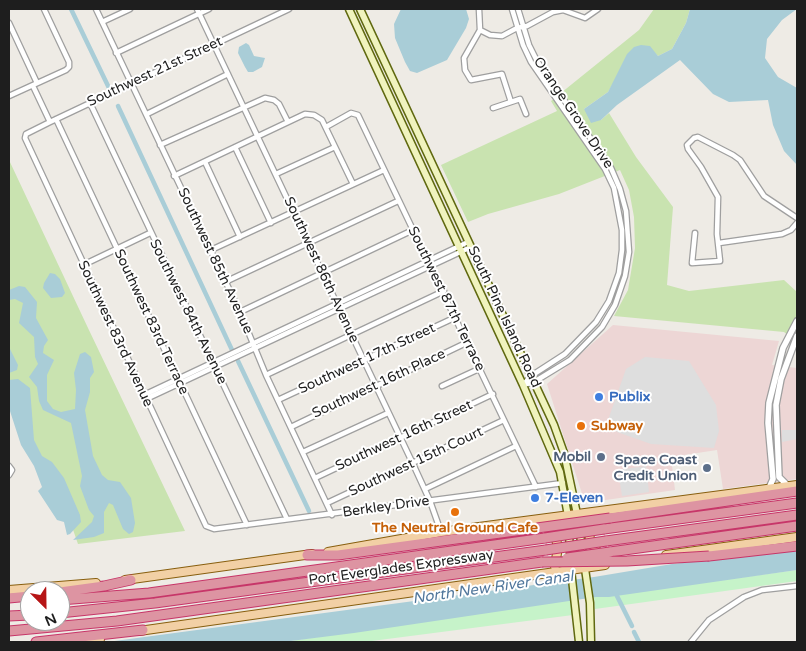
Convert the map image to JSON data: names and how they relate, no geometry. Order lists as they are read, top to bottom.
{
  "streets": {
    "highway": ["Port Everglades Expressway"],
    "main road": ["South Pine Island Road"],
    "street": [
      "Southwest 21st Street",
      "Orange Grove Drive",
      "Southwest 85th Avenue",
      "Southwest 86th Avenue",
      "Southwest 87th Terrace",
      "Southwest 84th Avenue",
      "Southwest 83rd Terrace",
      "Southwest 83rd Avenue",
      "Southwest 17th Street",
      "Southwest 16th Place",
      "Southwest 16th Street",
      "Southwest 15th Court",
      "Berkley Drive"
    ]
  },
  "crossings": [
    ["Southwest 21st Street", "Southwest 85th Avenue"],
    ["Southwest 21st Street", "Southwest 86th Avenue"],
    ["Southwest 21st Street", "Southwest 84th Avenue"],
    ["Southwest 21st Street", "Southwest 83rd Terrace"],
    ["Southwest 21st Street", "Southwest 83rd Avenue"],
    ["Orange Grove Drive", "South Pine Island Road"],
    ["Southwest 85th Avenue", "Southwest 17th Street"],
    ["Southwest 85th Avenue", "Southwest 16th Place"],
    ["Southwest 85th Avenue", "Southwest 16th Street"],
    ["Southwest 85th Avenue", "Southwest 15th Court"],
    ["Southwest 85th Avenue", "Berkley Drive"],
    ["Southwest 86th Avenue", "Southwest 17th Street"],
    ["Southwest 86th Avenue", "Southwest 16th Place"],
    ["Southwest 86th Avenue", "Southwest 16th Street"],
    ["Southwest 86th Avenue", "Southwest 15th Court"],
    ["Southwest 86th Avenue", "Berkley Drive"],
    ["Southwest 87th Terrace", "Southwest 17th Street"],
    ["Southwest 87th Terrace", "Southwest 16th Place"],
    ["Southwest 87th Terrace", "Southwest 16th Street"],
    ["Southwest 87th Terrace", "Southwest 15th Court"],
    ["Southwest 87th Terrace", "Berkley Drive"],
    ["Southwest 84th Avenue", "Berkley Drive"],
    ["South Pine Island Road", "Berkley Drive"],
    ["Southwest 83rd Terrace", "Berkley Drive"],
    ["Southwest 83rd Avenue", "Berkley Drive"]
  ],
  "water": ["North New River Canal"],
  "places": [
    "Publix",
    "Subway",
    "Mobil",
    "Space Coast Credit Union",
    "7-Eleven",
    "The Neutral Ground Cafe"
  ],
  "north": "bottom right"
}
